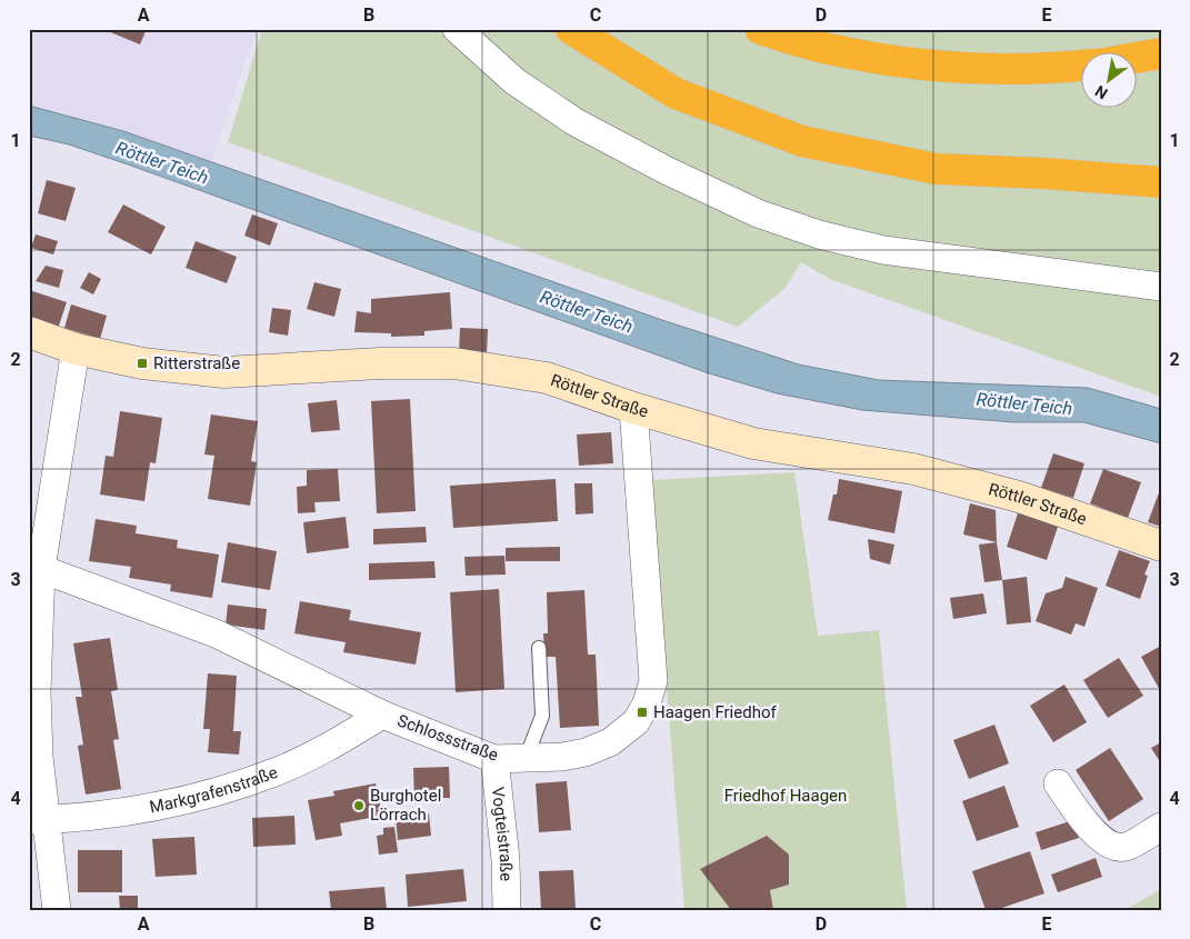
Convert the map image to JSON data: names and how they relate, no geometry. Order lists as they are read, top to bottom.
{
  "streets": {
    "street": [
      "Röttler Straße",
      "Schlossstraße",
      "Markgrafenstraße",
      "Vogteistraße"
    ]
  },
  "crossings": [
    ["Röttler Straße", "Schlossstraße"],
    ["Schlossstraße", "Markgrafenstraße"],
    ["Schlossstraße", "Vogteistraße"]
  ],
  "water": ["Röttler Teich"],
  "parks": ["Friedhof Haagen"],
  "places": {
    "transit": ["Ritterstraße", "Haagen Friedhof"],
    "other": ["Burghotel Lörrach"]
  },
  "north": "bottom left",
  "grid": {
    "columns": [
      "A",
      "B",
      "C",
      "D",
      "E"
    ],
    "rows": [
      "1",
      "2",
      "3",
      "4"
    ]
  }
}
